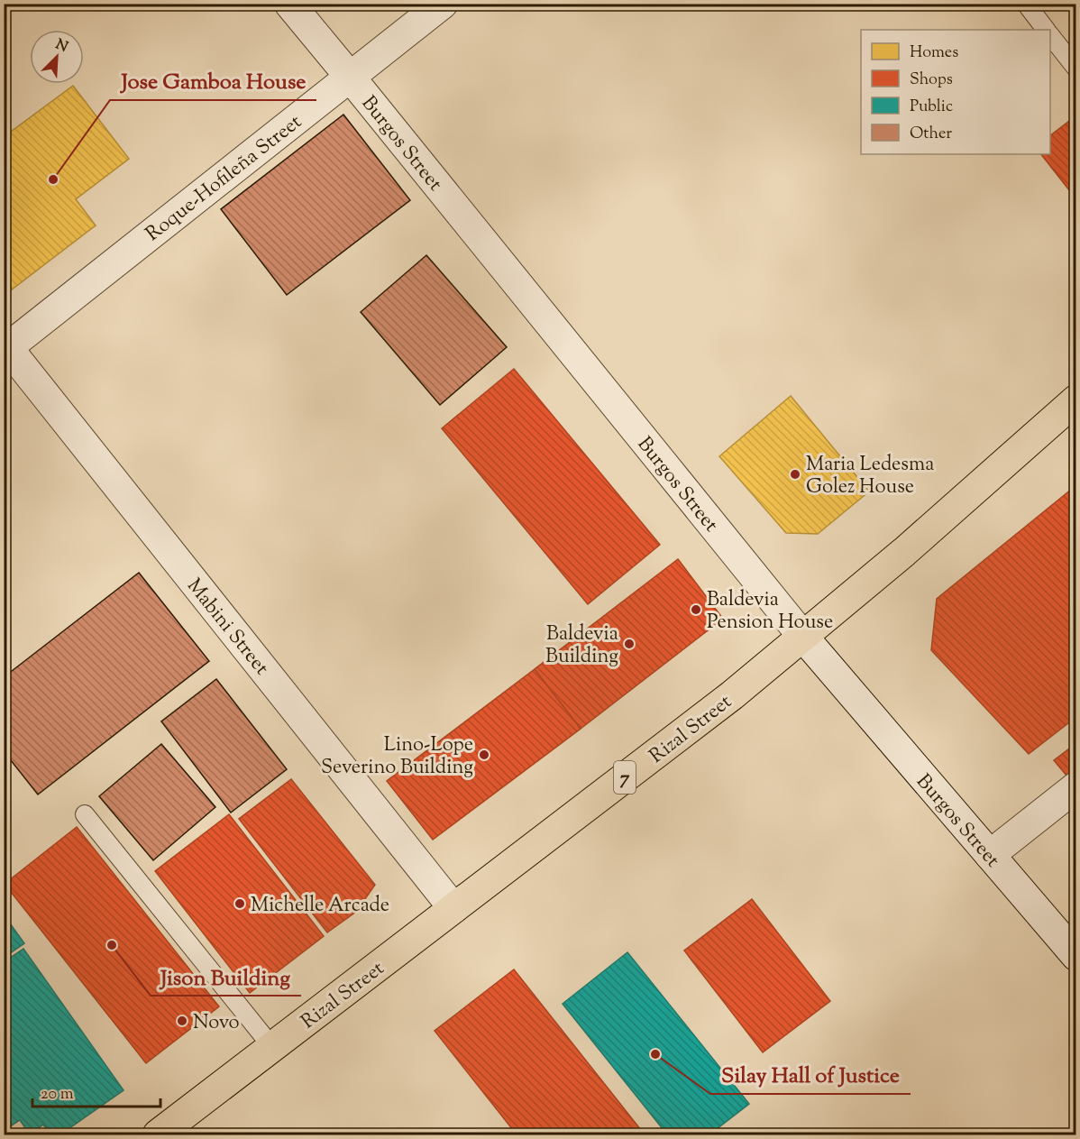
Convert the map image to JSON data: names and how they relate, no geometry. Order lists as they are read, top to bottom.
{
  "streets": {
    "main road": ["Rizal Street", "7"],
    "street": ["Burgos Street", "Roque-Hofileña Street", "Mabini Street"]
  },
  "crossings": [
    ["Burgos Street", "Roque-Hofileña Street"],
    ["Burgos Street", "Rizal Street"],
    ["Roque-Hofileña Street", "Mabini Street"],
    ["Mabini Street", "Rizal Street"]
  ],
  "places": [
    "Jose Gamboa House",
    "Maria Ledesma Golez House",
    "Baldevia Pension House",
    "Baldevia Building",
    "Lino-Lope Severino Building",
    "Michelle Arcade",
    "Jison Building",
    "Novo",
    "Silay Hall of Justice"
  ],
  "legend": [
    "Homes",
    "Shops",
    "Public",
    "Other"
  ],
  "scale_bar": "20 m",
  "north": "top right"
}
